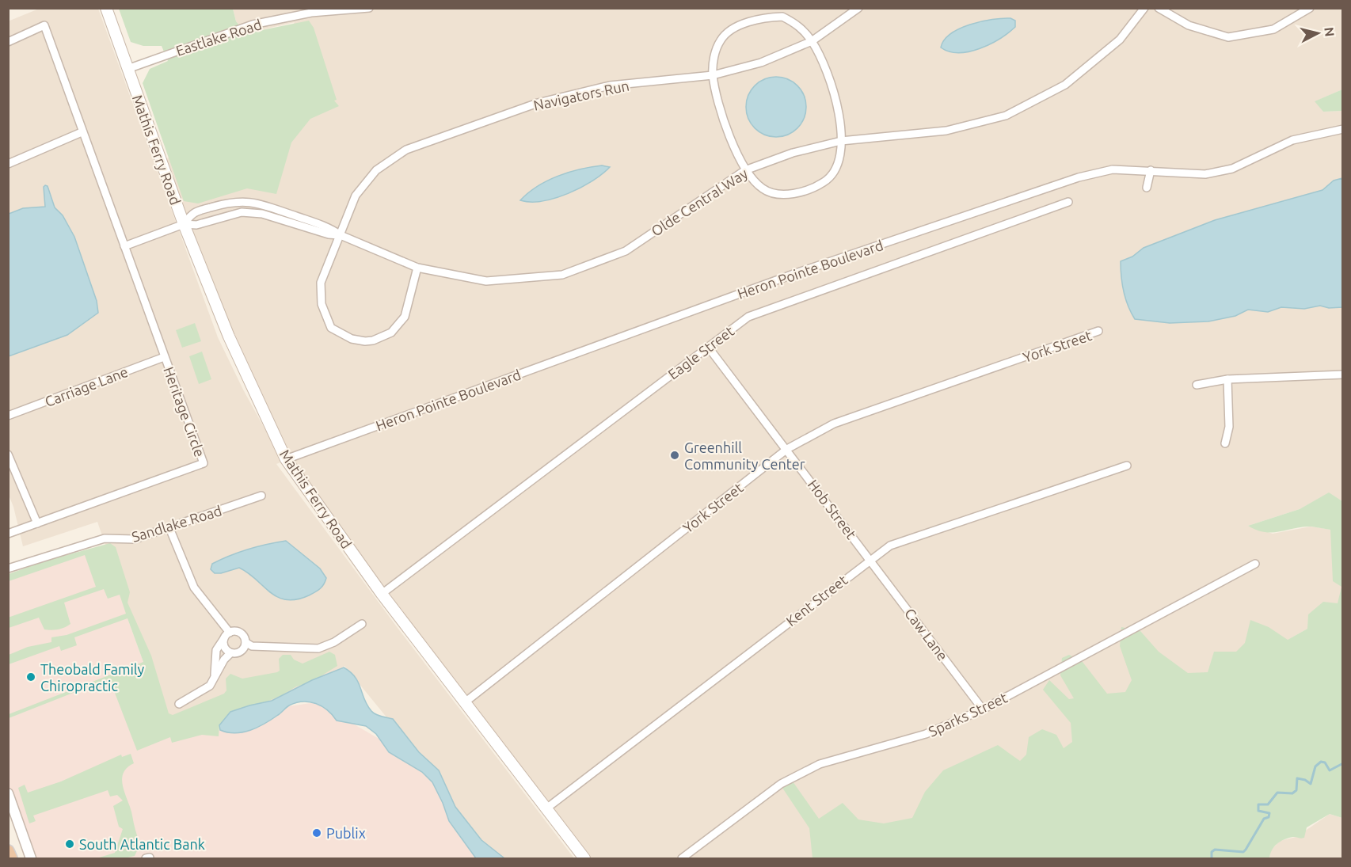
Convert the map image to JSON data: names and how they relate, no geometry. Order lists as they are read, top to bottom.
{
  "streets": {
    "main road": ["Mathis Ferry Road"],
    "street": [
      "Eastlake Road",
      "Navigators Run",
      "Olde Central Way",
      "Heron Pointe Boulevard",
      "York Street",
      "Eagle Street",
      "Carriage Lane",
      "Heritage Circle",
      "Hob Street",
      "Sandlake Road",
      "Kent Street",
      "Caw Lane",
      "Sparks Street"
    ]
  },
  "crossings": [
    ["Eastlake Road", "Mathis Ferry Road"],
    ["Navigators Run", "Olde Central Way"],
    ["Mathis Ferry Road", "Olde Central Way"],
    ["Mathis Ferry Road", "Heron Pointe Boulevard"],
    ["Mathis Ferry Road", "York Street"],
    ["Mathis Ferry Road", "Eagle Street"],
    ["Mathis Ferry Road", "Kent Street"],
    ["York Street", "Hob Street"],
    ["Eagle Street", "Hob Street"],
    ["Carriage Lane", "Heritage Circle"],
    ["Hob Street", "Kent Street"],
    ["Hob Street", "Caw Lane"],
    ["Kent Street", "Caw Lane"],
    ["Caw Lane", "Sparks Street"]
  ],
  "places": [
    "Greenhill Community Center",
    "Theobald Family Chiropractic",
    "Publix",
    "South Atlantic Bank"
  ],
  "north": "right"
}
